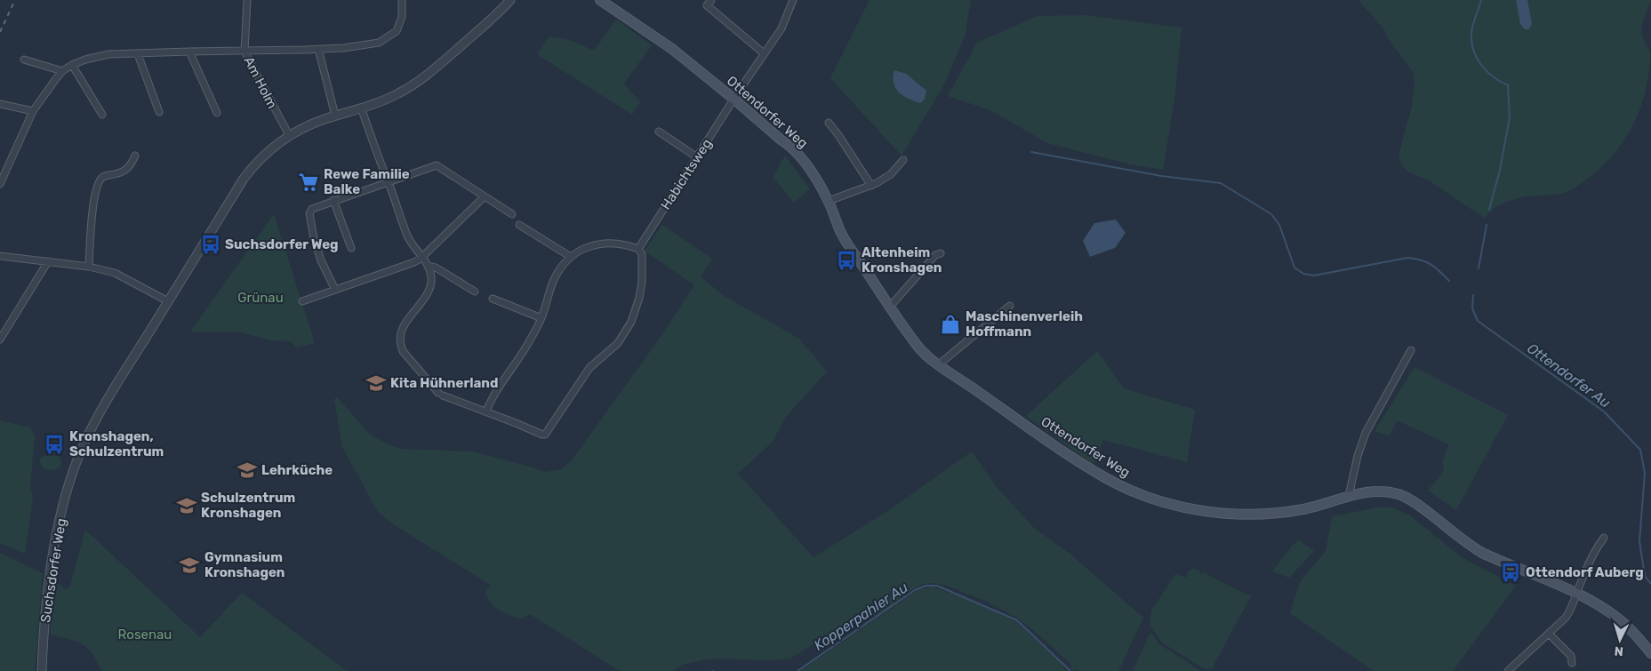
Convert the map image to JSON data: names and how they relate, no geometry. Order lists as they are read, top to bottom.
{
  "streets": {
    "main road": ["Ottendorfer Weg"],
    "street": ["Am Holm", "Habichtsweg", "Suchsdorfer Weg"]
  },
  "crossings": [
    ["Am Holm", "Suchsdorfer Weg"],
    ["Ottendorfer Weg", "Habichtsweg"]
  ],
  "water": ["Ottendorfer Au", "Kopperpahler Au"],
  "parks": ["Grünau", "Rosenau"],
  "places": {
    "supermarket": ["Rewe Familie Balke"],
    "bus stop": [
      "Suchsdorfer Weg",
      "Altenheim Kronshagen",
      "Kronshagen, Schulzentrum",
      "Ottendorf Auberg"
    ],
    "shop": ["Maschinenverleih Hoffmann"],
    "school or university": [
      "Kita Hühnerland",
      "Lehrküche",
      "Schulzentrum Kronshagen",
      "Gymnasium Kronshagen"
    ]
  },
  "north": "bottom"
}
